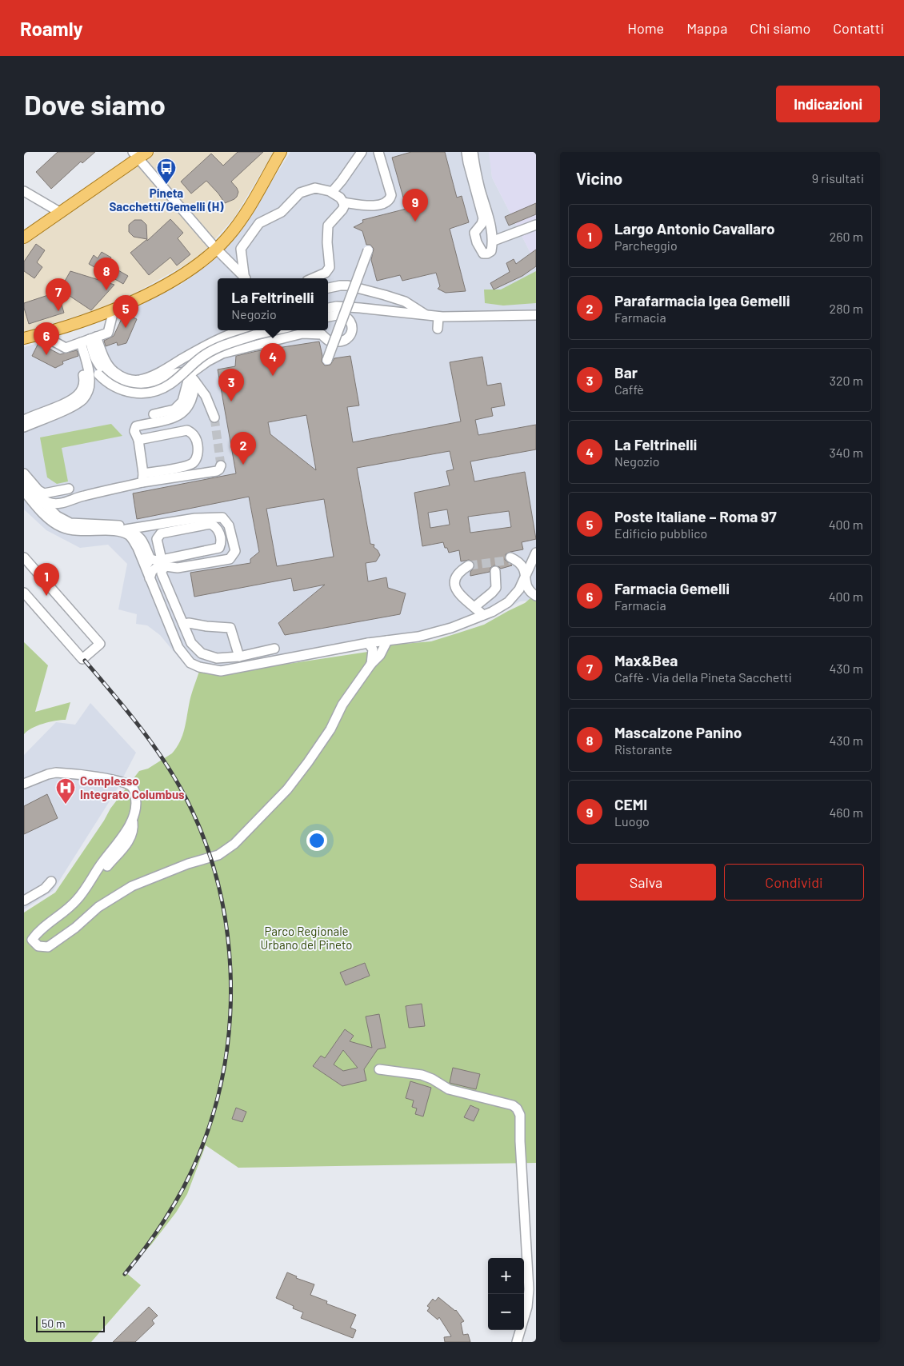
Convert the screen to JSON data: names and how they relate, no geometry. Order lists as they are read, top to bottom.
{
  "parks": ["Parco Regionale Urbano del Pineto"],
  "places": {
    "bus stop": ["Pineta Sacchetti/Gemelli (H)"],
    "hospital": ["Complesso Integrato Columbus"]
  },
  "scale_bar": "50 m",
  "page": {
    "header": "Roamly",
    "nav": [
      "Home",
      "Mappa",
      "Chi siamo",
      "Contatti"
    ],
    "buttons": [
      "Indicazioni",
      ["Salva", "Condividi"]
    ],
    "title": "Dove siamo",
    "heading": ["Vicino", "9 risultati"],
    "pins": [
      "9",
      "8",
      "7",
      "5",
      "6",
      "4",
      "3",
      "2",
      "1"
    ],
    "list": [
      {
        "mark": "1",
        "name": "Largo Antonio Cavallaro",
        "note": "Parcheggio",
        "value": "260 m"
      },
      {
        "mark": "2",
        "name": "Parafarmacia Igea Gemelli",
        "note": "Farmacia",
        "value": "280 m"
      },
      {
        "mark": "3",
        "name": "Bar",
        "note": "Caffè",
        "value": "320 m"
      },
      {
        "mark": "4",
        "name": "La Feltrinelli",
        "note": "Negozio",
        "value": "340 m"
      },
      {
        "mark": "5",
        "name": "Poste Italiane – Roma 97",
        "note": "Edificio pubblico",
        "value": "400 m"
      },
      {
        "mark": "6",
        "name": "Farmacia Gemelli",
        "note": "Farmacia",
        "value": "400 m"
      },
      {
        "mark": "7",
        "name": "Max&Bea",
        "note": "Caffè · Via della Pineta Sacchetti",
        "value": "430 m"
      },
      {
        "mark": "8",
        "name": "Mascalzone Panino",
        "note": "Ristorante",
        "value": "430 m"
      },
      {
        "mark": "9",
        "name": "CEMI",
        "note": "Luogo",
        "value": "460 m"
      }
    ],
    "popup": ["La Feltrinelli", "Negozio"],
    "map_buttons": ["+", "−"],
    "scale": "50 m"
  }
}
